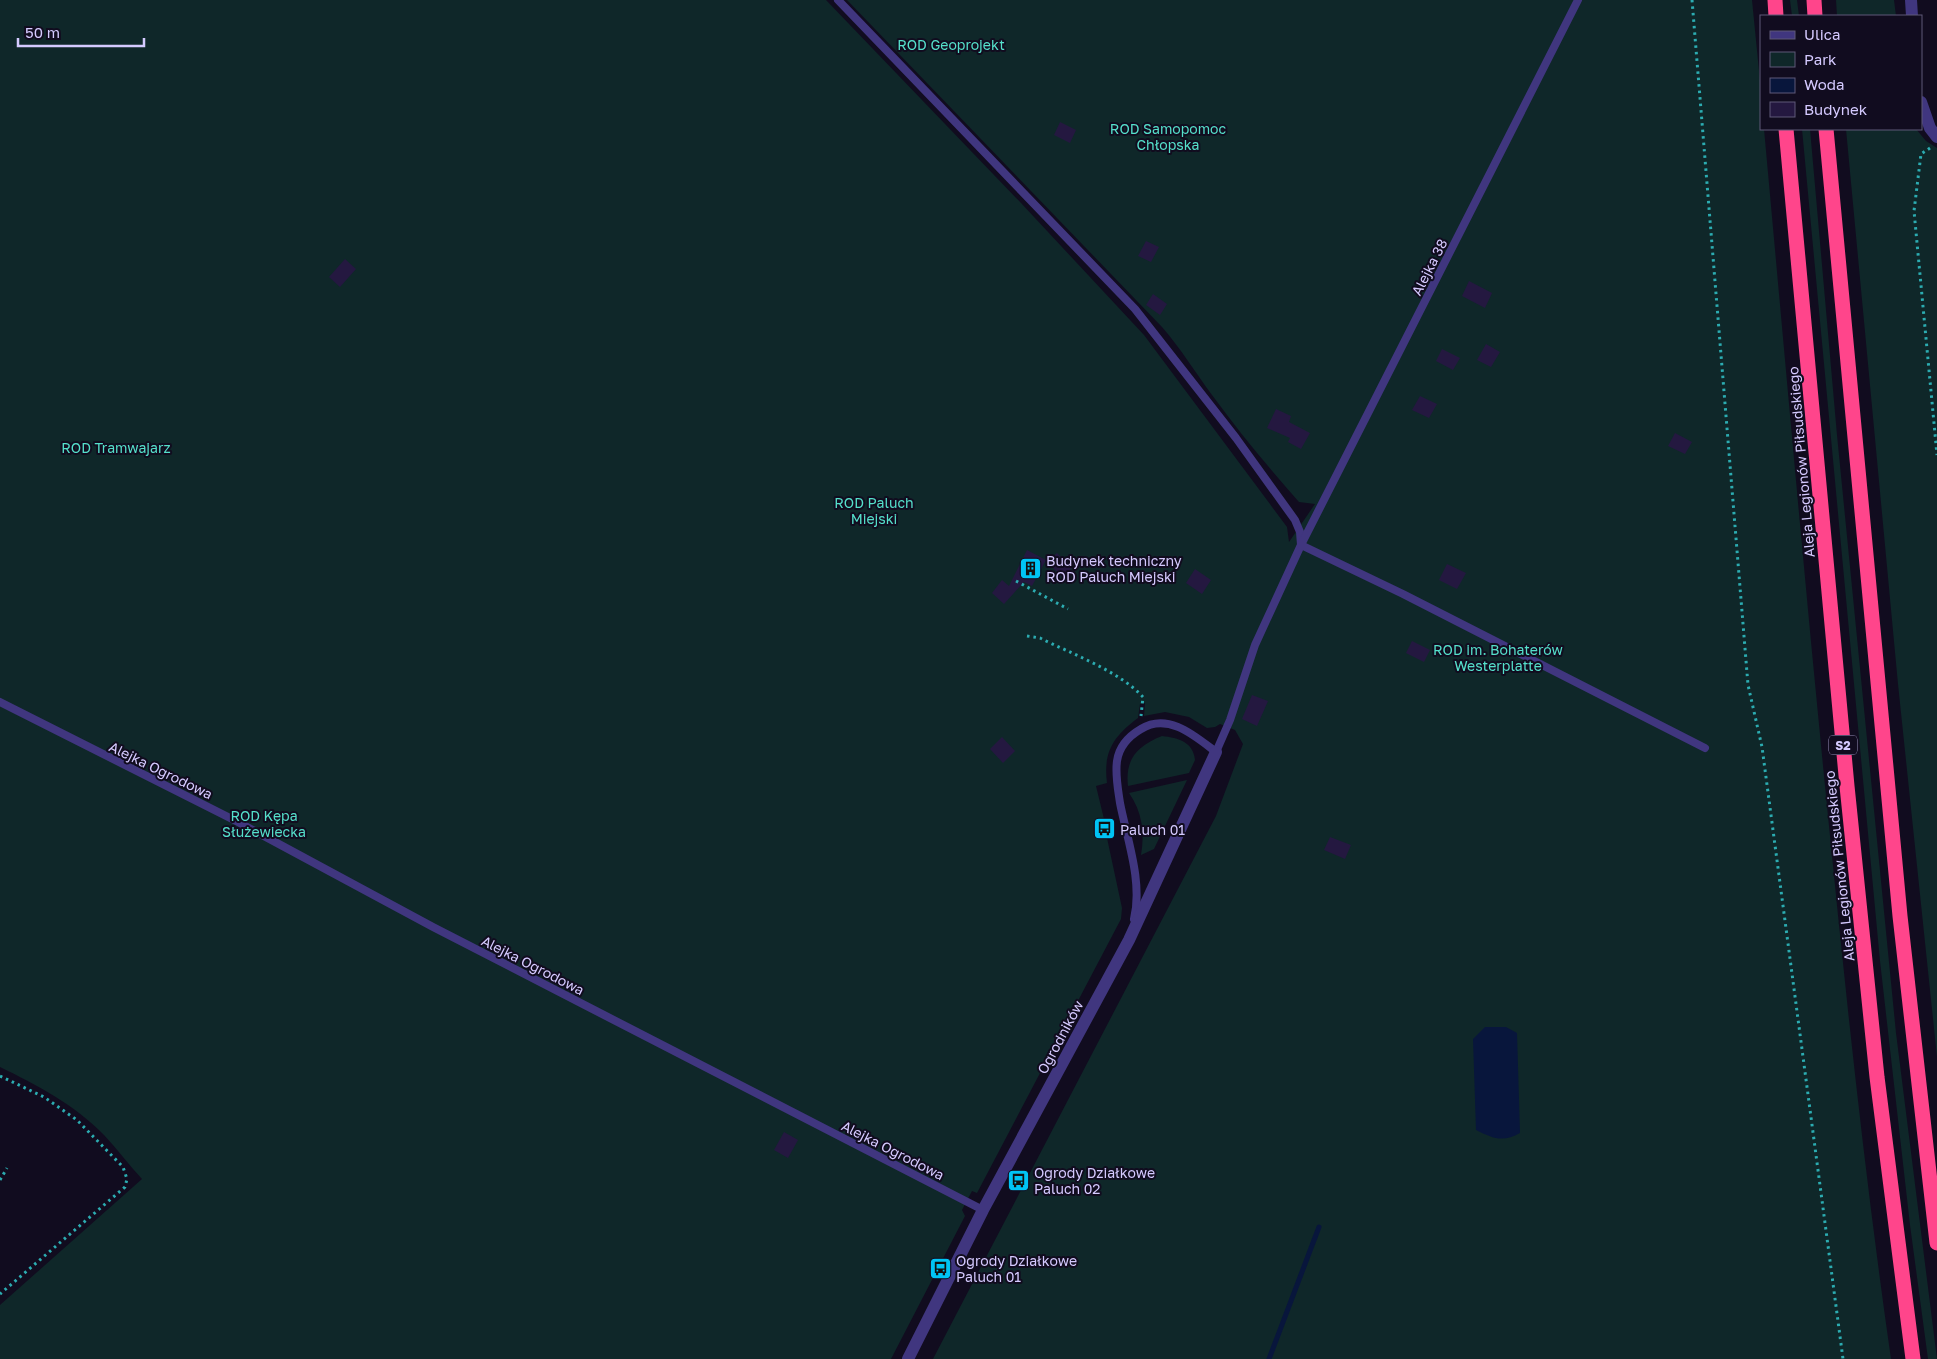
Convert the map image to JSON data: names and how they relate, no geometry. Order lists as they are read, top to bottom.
{
  "streets": {
    "highway": ["Aleja Legionów Piłsudskiego", "S2"],
    "street": ["Ogrodników"],
    "lane": ["Alejka 38", "Alejka Ogrodowa"]
  },
  "crossings": [
    ["Alejka 38", "Ogrodników"],
    ["Alejka Ogrodowa", "Ogrodników"]
  ],
  "parks": [
    "ROD Geoprojekt",
    "ROD Samopomoc Chłopska",
    "ROD Tramwajarz",
    "ROD Paluch Miejski",
    "ROD im. Bohaterów Westerplatte",
    "ROD Kępa Służewiecka"
  ],
  "places": {
    "building": ["Budynek techniczny ROD Paluch Miejski"],
    "bus stop": ["Paluch 01", "Ogrody Działkowe Paluch 02", "Ogrody Działkowe Paluch 01"]
  },
  "legend": [
    "Ulica",
    "Park",
    "Woda",
    "Budynek"
  ],
  "scale_bar": "50 m"
}
